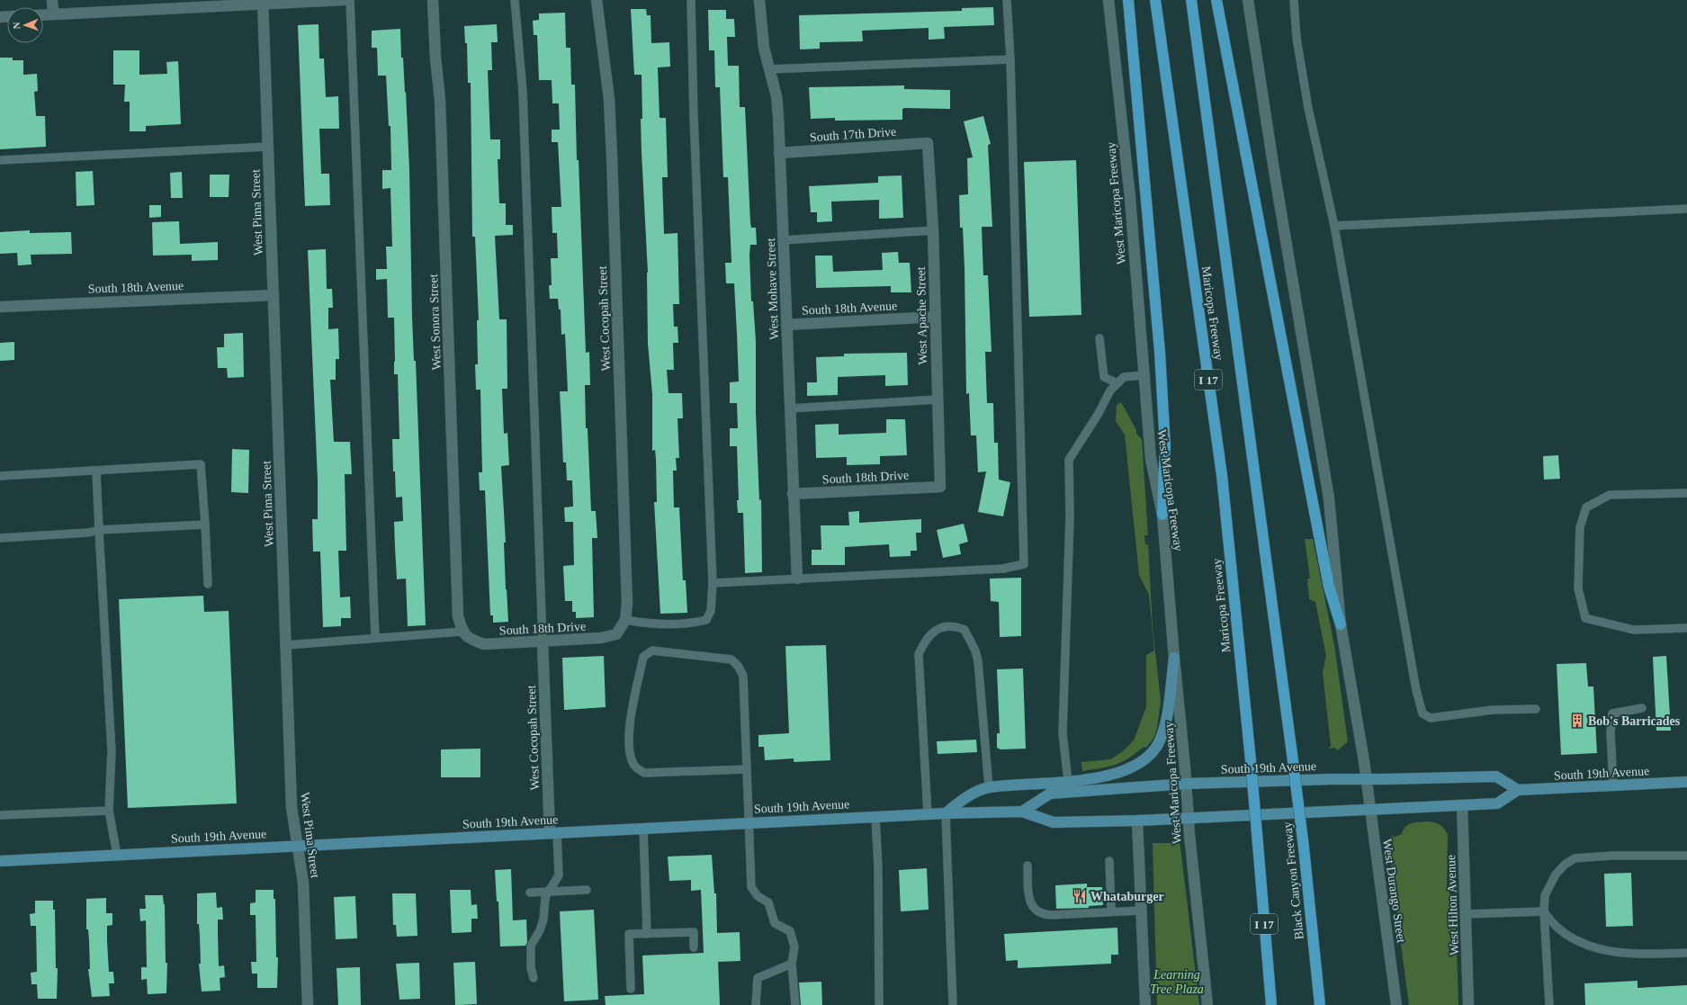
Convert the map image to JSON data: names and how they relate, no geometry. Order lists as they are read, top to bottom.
{
  "streets": {
    "highway": ["Maricopa Freeway", "I 17", "Black Canyon Freeway"],
    "main road": ["South 19th Avenue"],
    "street": [
      "South 17th Drive",
      "West Maricopa Freeway",
      "West Pima Street",
      "South 18th Avenue",
      "West Mohave Street",
      "West Apache Street",
      "West Cocopah Street",
      "West Sonora Street",
      "South 18th Drive",
      "West Durango Street",
      "West Hilton Avenue"
    ]
  },
  "crossings": [
    ["South 17th Drive", "West Mohave Street"],
    ["South 17th Drive", "West Apache Street"],
    ["West Maricopa Freeway", "South 19th Avenue"],
    ["West Pima Street", "South 18th Avenue"],
    ["West Pima Street", "South 19th Avenue"],
    ["South 18th Avenue", "West Mohave Street"],
    ["South 18th Avenue", "West Apache Street"],
    ["West Mohave Street", "South 18th Drive"],
    ["Maricopa Freeway", "Black Canyon Freeway"],
    ["West Apache Street", "South 18th Drive"],
    ["West Cocopah Street", "South 18th Drive"],
    ["West Cocopah Street", "South 19th Avenue"],
    ["West Sonora Street", "South 18th Drive"],
    ["South 19th Avenue", "West Durango Street"],
    ["South 19th Avenue", "West Hilton Avenue"]
  ],
  "parks": ["Learning Tree Plaza"],
  "places": {
    "building": ["Bob's Barricades"],
    "restaurant": ["Whataburger"]
  },
  "north": "left"
}
